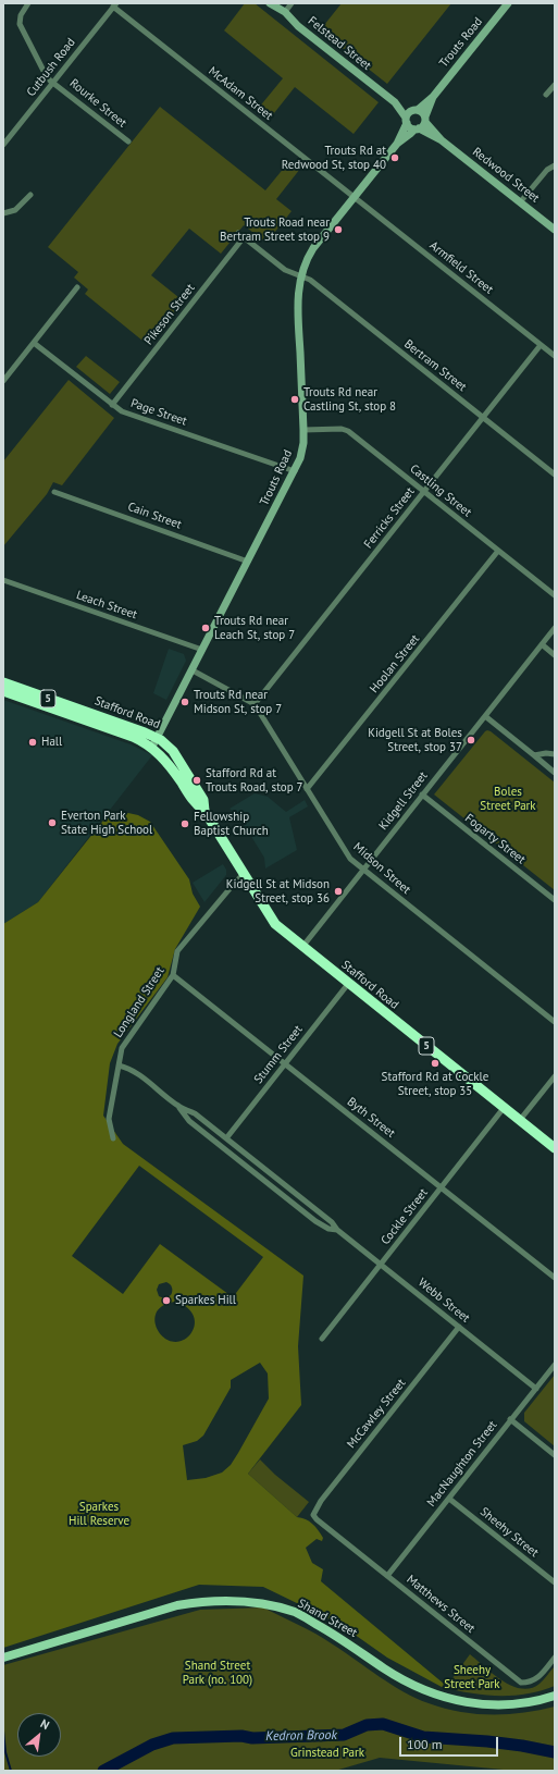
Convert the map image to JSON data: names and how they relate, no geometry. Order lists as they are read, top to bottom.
{
  "streets": {
    "highway": ["5", "Stafford Road"],
    "main road": ["Shand Street"],
    "street": [
      "Trouts Road",
      "Felstead Street",
      "Cutbush Road",
      "McAdam Street",
      "Rourke Street",
      "Redwood Street",
      "Armfield Street",
      "Pikeson Street",
      "Bertram Street",
      "Page Street",
      "Castling Street",
      "Cain Street",
      "Ferricks Street",
      "Leach Street",
      "Hoolan Street",
      "Kidgell Street",
      "Fogarty Street",
      "Midson Street",
      "Longland Street",
      "Stumm Street",
      "Byth Street",
      "Cockle Street",
      "Webb Street",
      "McCawley Street",
      "MacNaughton Street",
      "Sheehy Street",
      "Matthews Street"
    ]
  },
  "crossings": [
    ["Trouts Road", "Felstead Street"],
    ["Trouts Road", "McAdam Street"],
    ["Trouts Road", "Redwood Street"],
    ["Trouts Road", "Armfield Street"],
    ["Trouts Road", "Bertram Street"],
    ["Trouts Road", "Page Street"],
    ["Trouts Road", "Castling Street"],
    ["Trouts Road", "Cain Street"],
    ["Trouts Road", "Leach Street"],
    ["Trouts Road", "Stafford Road"],
    ["Trouts Road", "Midson Street"],
    ["Felstead Street", "Redwood Street"],
    ["Cutbush Road", "McAdam Street"],
    ["Cutbush Road", "Rourke Street"],
    ["McAdam Street", "Armfield Street"],
    ["Armfield Street", "Ferricks Street"],
    ["Pikeson Street", "Page Street"],
    ["Bertram Street", "Ferricks Street"],
    ["Castling Street", "Ferricks Street"],
    ["Castling Street", "Hoolan Street"],
    ["Ferricks Street", "Midson Street"],
    ["Hoolan Street", "Midson Street"],
    ["Stafford Road", "Kidgell Street"],
    ["Stafford Road", "Longland Street"],
    ["Stafford Road", "Stumm Street"],
    ["Stafford Road", "Cockle Street"],
    ["Kidgell Street", "Fogarty Street"],
    ["Kidgell Street", "Midson Street"],
    ["Longland Street", "Byth Street"],
    ["Longland Street", "Webb Street"],
    ["Stumm Street", "Byth Street"],
    ["Stumm Street", "Webb Street"],
    ["Byth Street", "Cockle Street"],
    ["Cockle Street", "Webb Street"],
    ["Webb Street", "McCawley Street"],
    ["Webb Street", "MacNaughton Street"],
    ["McCawley Street", "Matthews Street"],
    ["MacNaughton Street", "Sheehy Street"],
    ["MacNaughton Street", "Matthews Street"]
  ],
  "water": ["Kedron Brook"],
  "parks": [
    "Boles Street Park",
    "Sparkes Hill Reserve",
    "Shand Street Park (no. 100)",
    "Sheehy Street Park",
    "Grinstead Park"
  ],
  "places": [
    "Trouts Rd at Redwood St, stop 40",
    "Trouts Road near Bertram Street stop 9",
    "Trouts Rd near Castling St, stop 8",
    "Trouts Rd near Leach St, stop 7",
    "Trouts Rd near Midson St, stop 7",
    "Kidgell St at Boles Street, stop 37",
    "Hall",
    "Stafford Rd at Trouts Road, stop 7",
    "Everton Park State High School",
    "Fellowship Baptist Church",
    "Kidgell St at Midson Street, stop 36",
    "Stafford Rd at Cockle Street, stop 35",
    "Sparkes Hill"
  ],
  "scale_bar": "100 m",
  "north": "top right"
}
